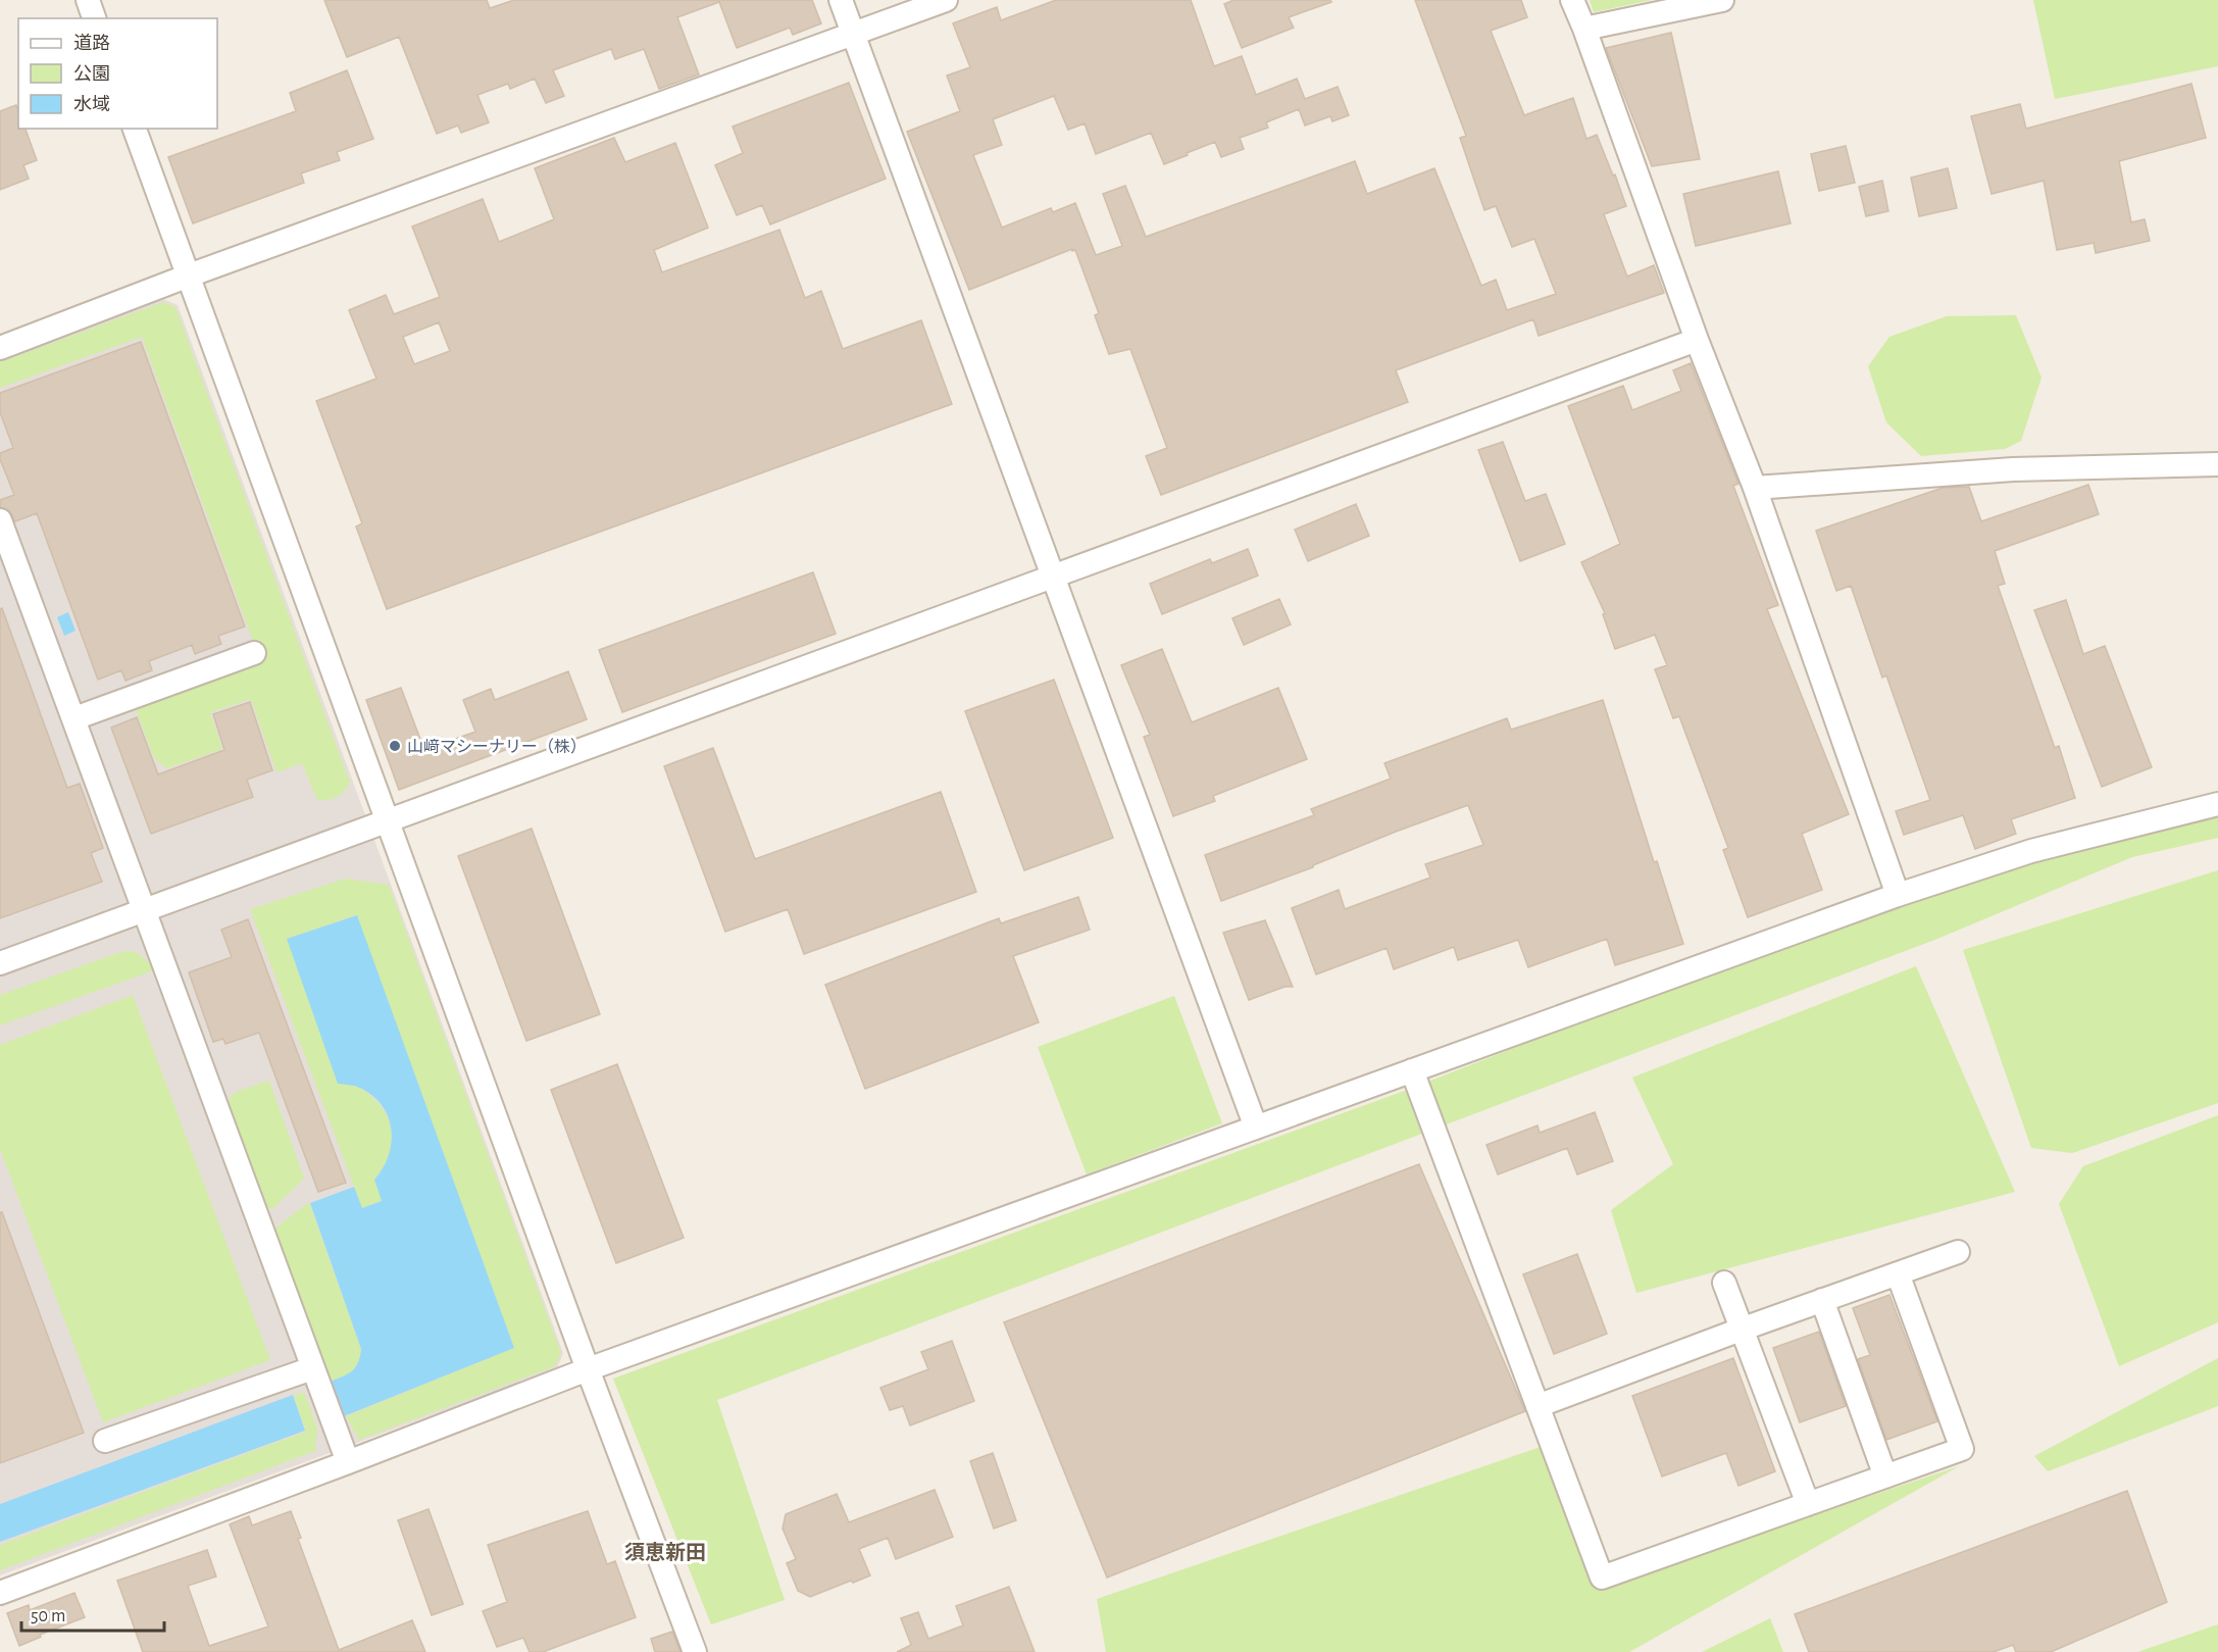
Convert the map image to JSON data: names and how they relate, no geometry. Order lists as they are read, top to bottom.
{
  "districts": ["須恵新田"],
  "places": ["山﨑マシーナリー（株）"],
  "legend": ["道路", "公園", "水域"],
  "scale_bar": "50 m"
}
